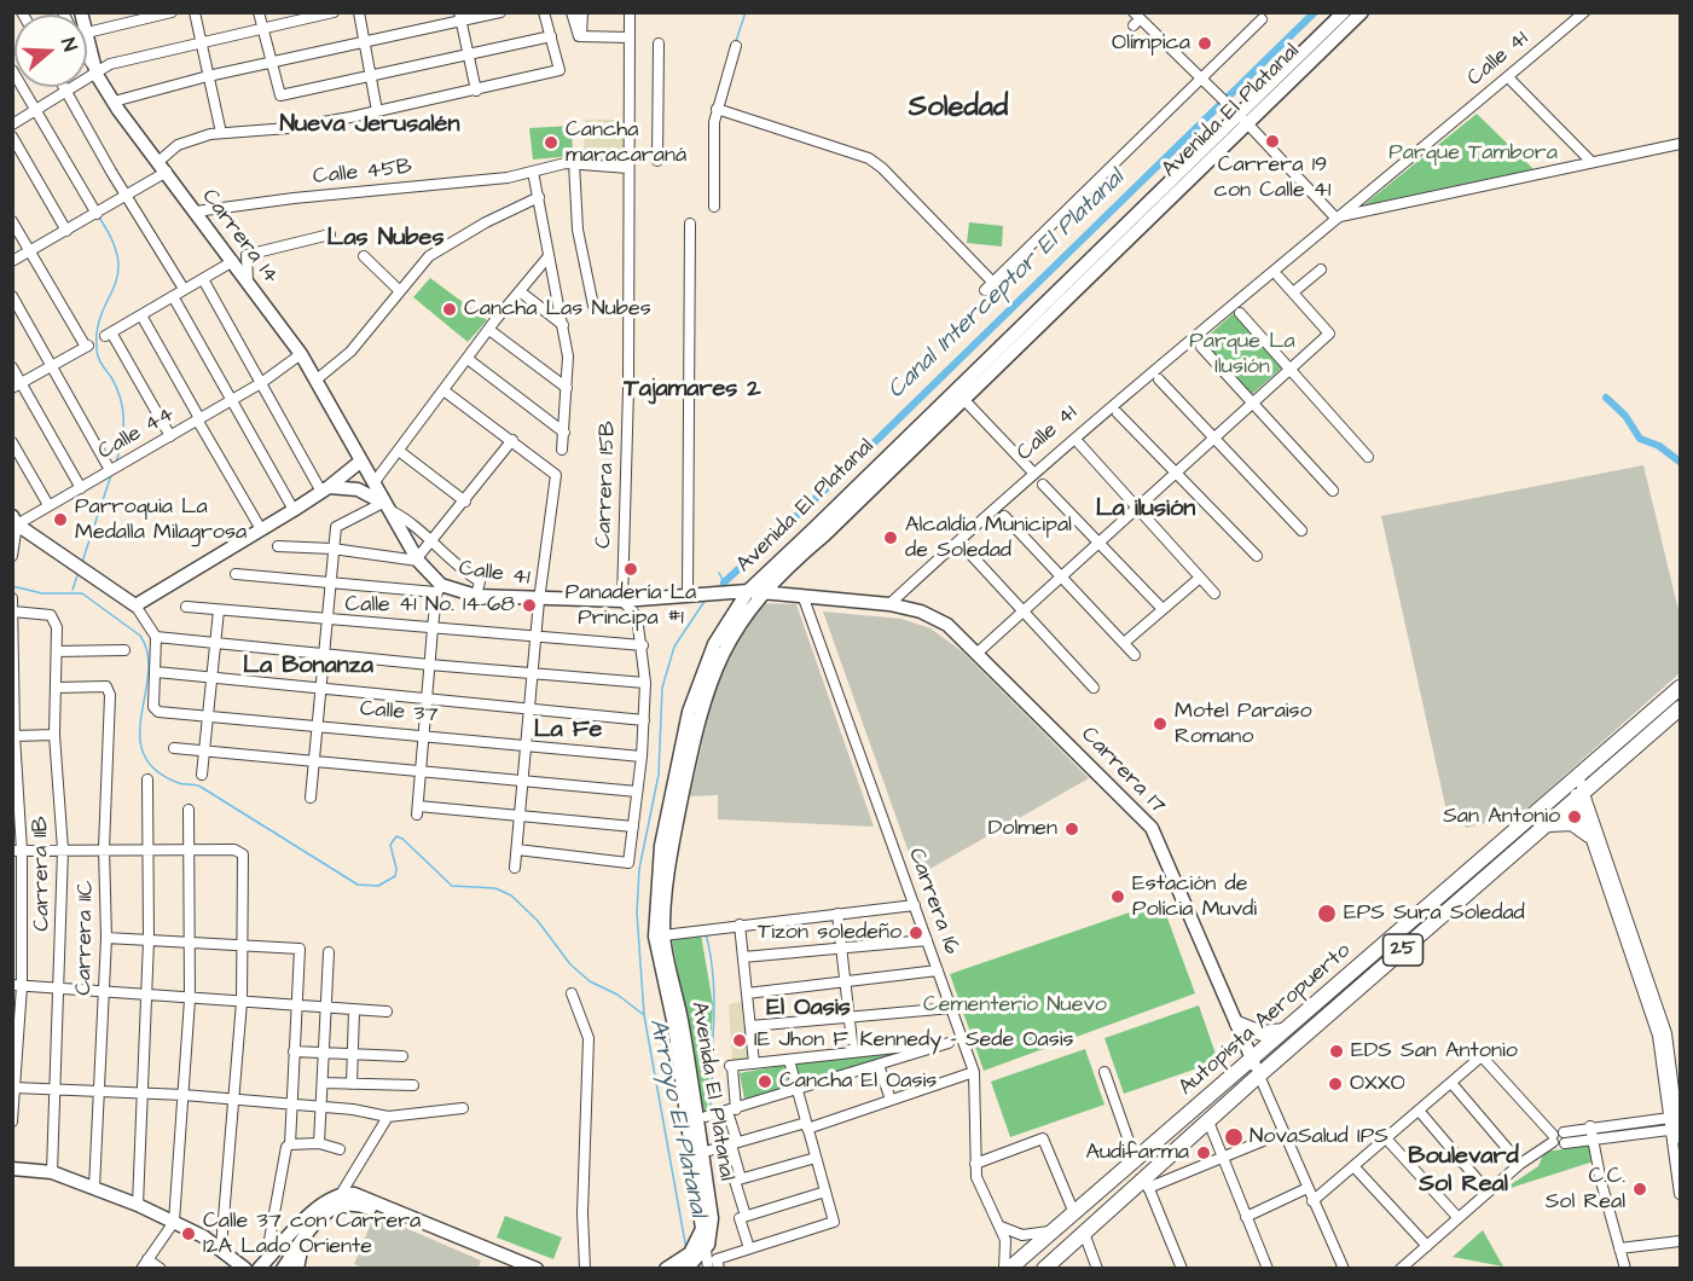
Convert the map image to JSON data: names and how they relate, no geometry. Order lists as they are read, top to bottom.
{
  "streets": {
    "highway": ["25", "Autopista Aeropuerto"],
    "main road": [
      "Calle 41",
      "Avenida El Platanal",
      "Carrera 14",
      "Carrera 17"
    ],
    "street": [
      "Calle 45B",
      "Calle 44",
      "Carrera 15B",
      "Calle 37",
      "Carrera 11B",
      "Carrera 16",
      "Carrera 11C"
    ]
  },
  "crossings": [
    ["Calle 41", "Avenida El Platanal"],
    ["Calle 41", "Carrera 14"],
    ["Calle 41", "Carrera 15B"],
    ["Calle 41", "Carrera 17"],
    ["Calle 41", "Carrera 16"],
    ["Calle 45B", "Carrera 14"],
    ["Calle 45B", "Carrera 15B"],
    ["Carrera 14", "Calle 44"],
    ["Carrera 17", "Autopista Aeropuerto"],
    ["Carrera 11B", "Carrera 11C"],
    ["Carrera 16", "Autopista Aeropuerto"]
  ],
  "districts": [
    "Soledad",
    "Nueva Jerusalén",
    "Las Nubes",
    "Tajamares 2",
    "La ilusión",
    "La Bonanza",
    "La Fe",
    "El Oasis",
    "Boulevard Sol Real"
  ],
  "water": ["Canal Interceptor El Platanal", "Arroyo El Platanal"],
  "parks": ["Parque Tambora", "Parque La Ilusión", "Cementerio Nuevo"],
  "places": [
    "Olímpica",
    "Carrera 19 con Calle 41",
    "Cancha maracaraná",
    "Cancha Las Nubes",
    "Parroquia La Medalla Milagrosa",
    "Alcaldía Municipal de Soledad",
    "Panadería La Principa #1",
    "Calle 41 No. 14-68",
    "Motel Paraiso Romano",
    "San Antonio",
    "Dolmen",
    "Estación de Polícia Muvdi",
    "EPS Sura Soledad",
    "Tizon soledeño",
    "IE Jhon F. Kennedy - Sede Oasis",
    "EDS San Antonio",
    "Cancha El Oasis",
    "OXXO",
    "NovaSalud IPS",
    "Audifarma",
    "C.C. Sol Real",
    "Calle 37 con Carrera 12A Lado Oriente"
  ],
  "north": "right"
}
